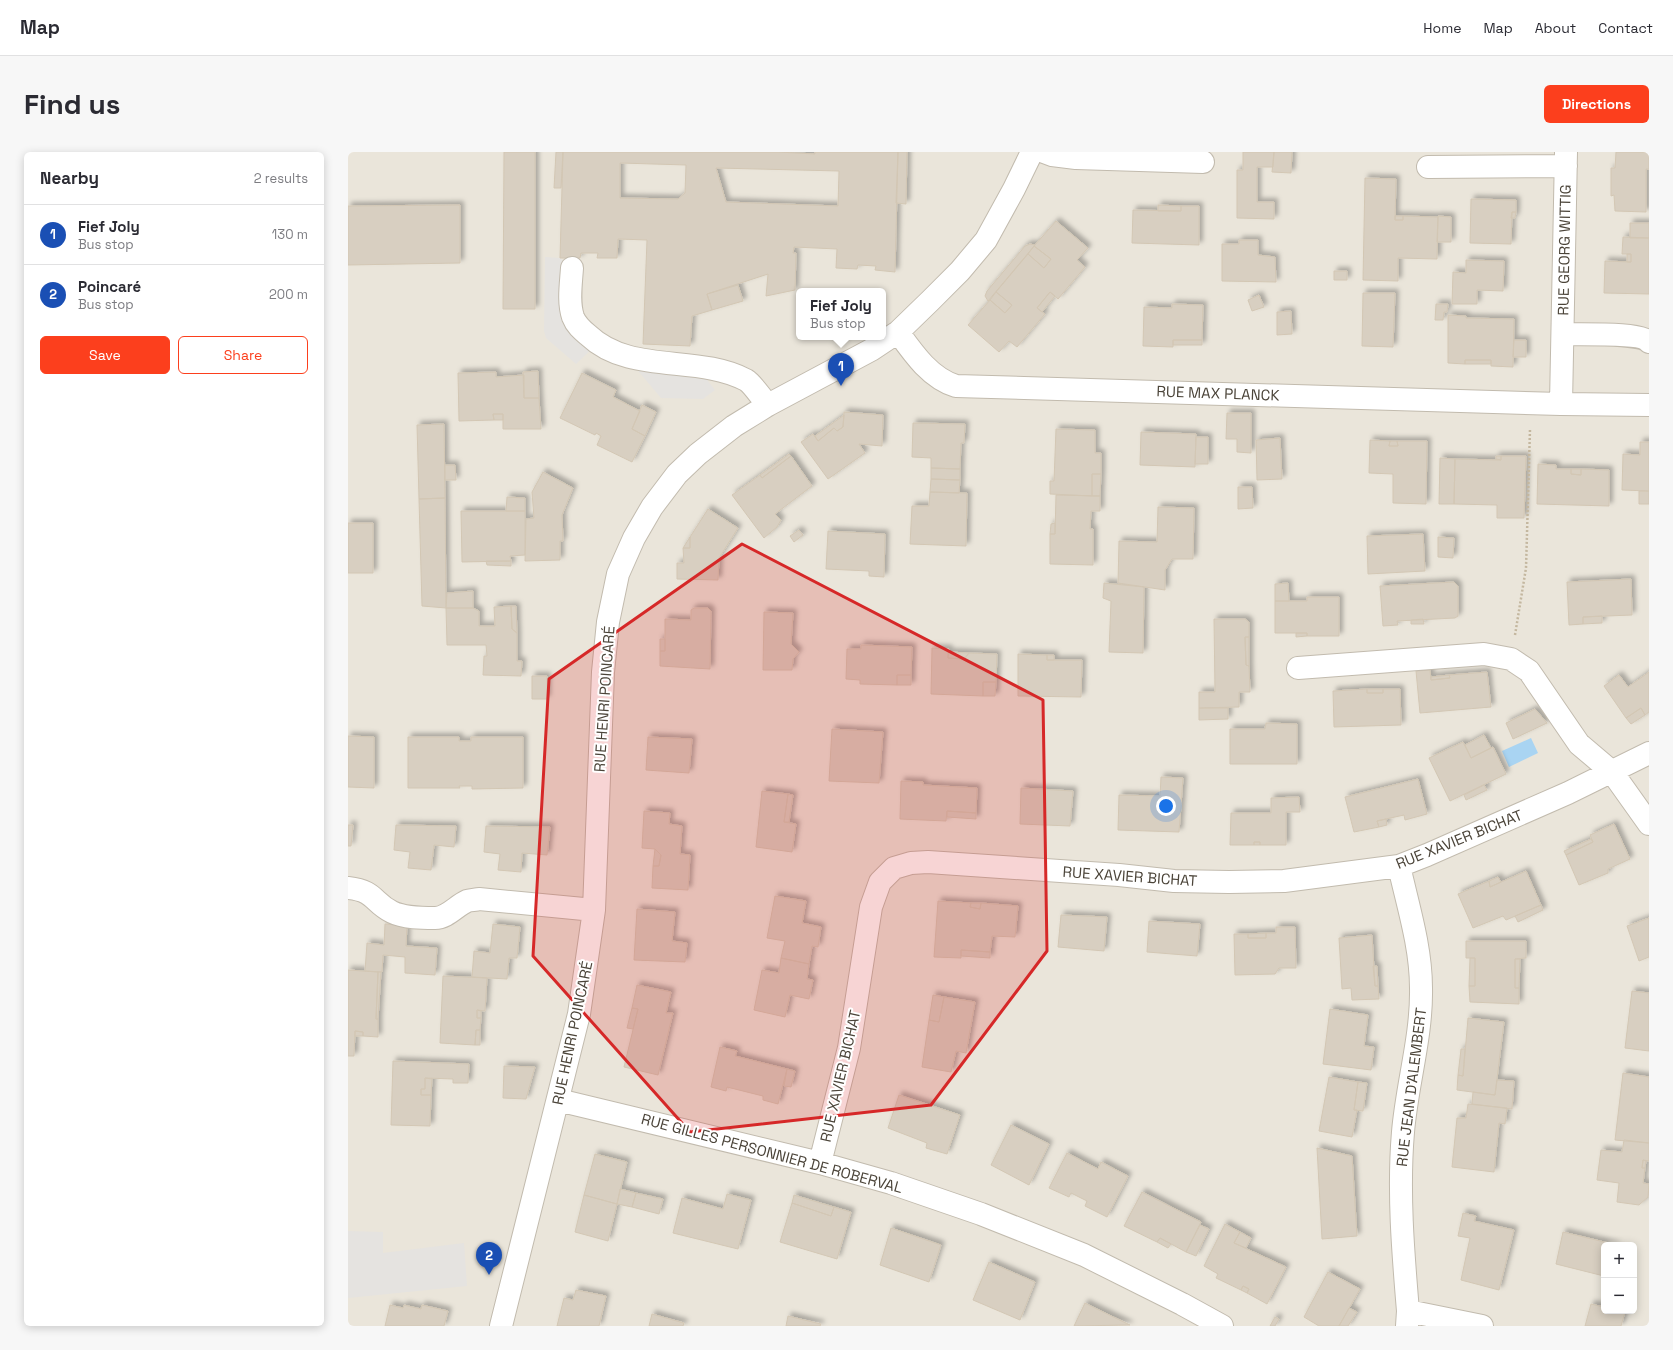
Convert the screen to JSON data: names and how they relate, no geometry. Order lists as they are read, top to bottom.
{
  "streets": {
    "street": [
      "RUE GEORG WITTIG",
      "RUE MAX PLANCK",
      "RUE HENRI POINCARÉ",
      "RUE XAVIER BICHAT",
      "RUE JEAN D'ALEMBERT",
      "RUE GILLES PERSONNIER DE ROBERVAL"
    ]
  },
  "crossings": [
    ["RUE MAX PLANCK", "RUE HENRI POINCARÉ"],
    ["RUE HENRI POINCARÉ", "RUE GILLES PERSONNIER DE ROBERVAL"],
    ["RUE XAVIER BICHAT", "RUE JEAN D'ALEMBERT"],
    ["RUE XAVIER BICHAT", "RUE GILLES PERSONNIER DE ROBERVAL"]
  ],
  "page": {
    "header": "Map",
    "nav": [
      "Home",
      "Map",
      "About",
      "Contact"
    ],
    "buttons": [
      "Directions",
      ["Save", "Share"]
    ],
    "title": "Find us",
    "heading": ["Nearby", "2 results"],
    "list": [
      {
        "mark": "1",
        "name": "Fief Joly",
        "note": "Bus stop",
        "value": "130 m"
      },
      {
        "mark": "2",
        "name": "Poincaré",
        "note": "Bus stop",
        "value": "200 m"
      }
    ],
    "popup": ["Fief Joly", "Bus stop"],
    "pins": ["1", "2"],
    "map_buttons": ["+", "−"]
  }
}
